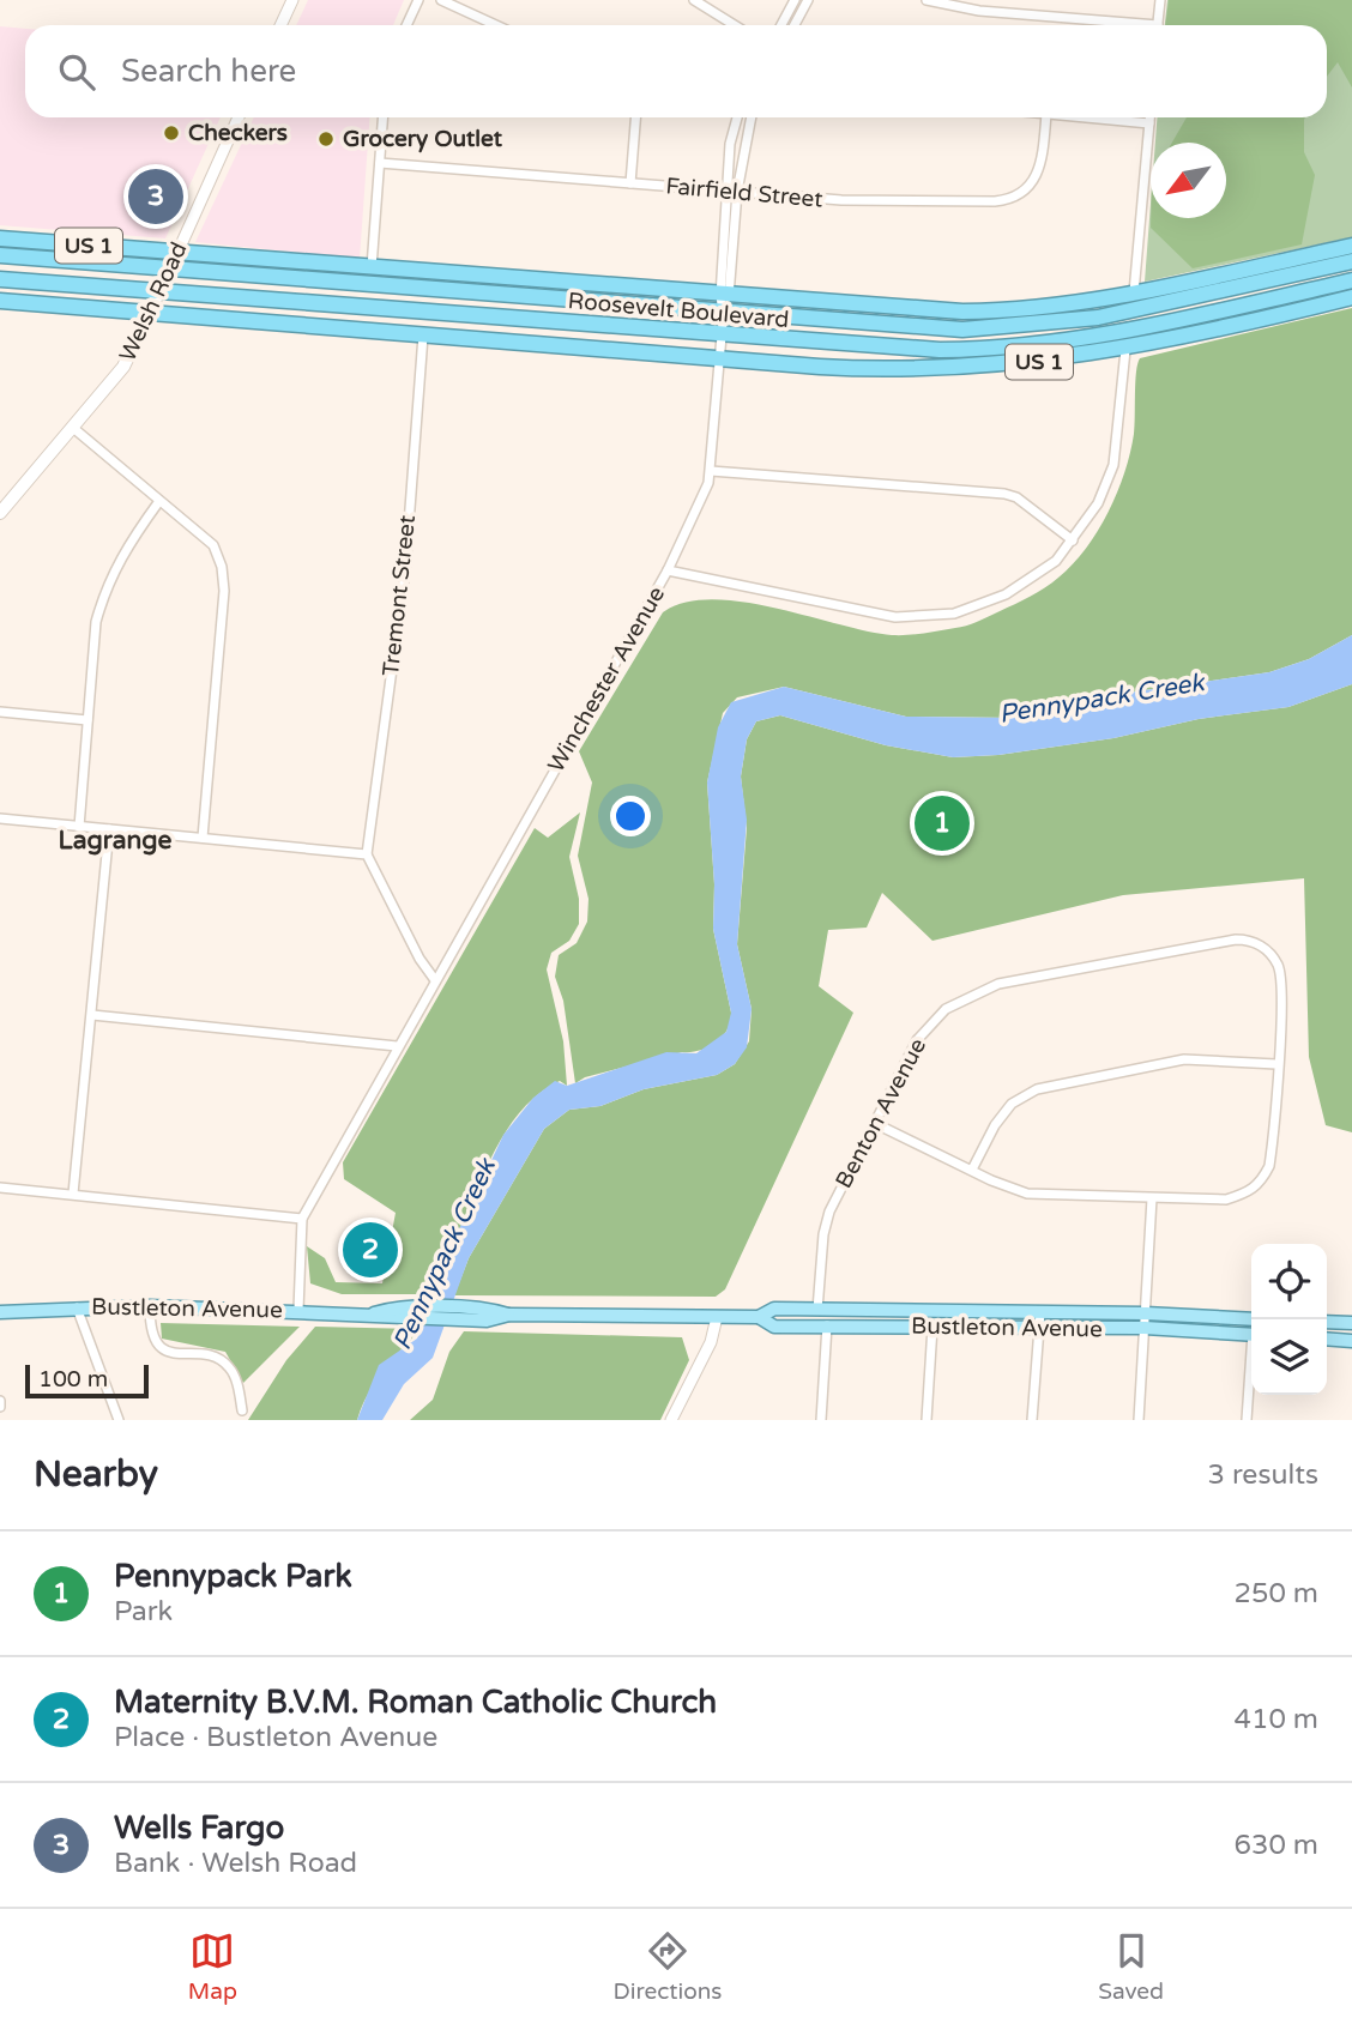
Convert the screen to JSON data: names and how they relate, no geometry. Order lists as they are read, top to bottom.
{
  "streets": {
    "highway": ["US 1", "Roosevelt Boulevard"],
    "main road": ["Welsh Road", "Bustleton Avenue"],
    "street": [
      "Fairfield Street",
      "Tremont Street",
      "Winchester Avenue",
      "Benton Avenue"
    ]
  },
  "crossings": [
    ["Welsh Road", "Roosevelt Boulevard"],
    ["Roosevelt Boulevard", "Tremont Street"],
    ["Roosevelt Boulevard", "Winchester Avenue"],
    ["Winchester Avenue", "Bustleton Avenue"],
    ["Benton Avenue", "Bustleton Avenue"]
  ],
  "districts": ["Lagrange"],
  "water": ["Pennypack Creek"],
  "places": ["Checkers", "Grocery Outlet"],
  "scale_bar": "100 m",
  "north": "bottom left",
  "page": {
    "search": "Search here",
    "pins": ["3", "1", "2"],
    "scale": "100 m",
    "heading": ["Nearby", "3 results"],
    "list": [
      {
        "mark": "1",
        "name": "Pennypack Park",
        "note": "Park",
        "value": "250 m"
      },
      {
        "mark": "2",
        "name": "Maternity B.V.M. Roman Catholic Church",
        "note": "Place · Bustleton Avenue",
        "value": "410 m"
      },
      {
        "mark": "3",
        "name": "Wells Fargo",
        "note": "Bank · Welsh Road",
        "value": "630 m"
      }
    ],
    "nav": ["Map", "Directions", "Saved"]
  }
}
